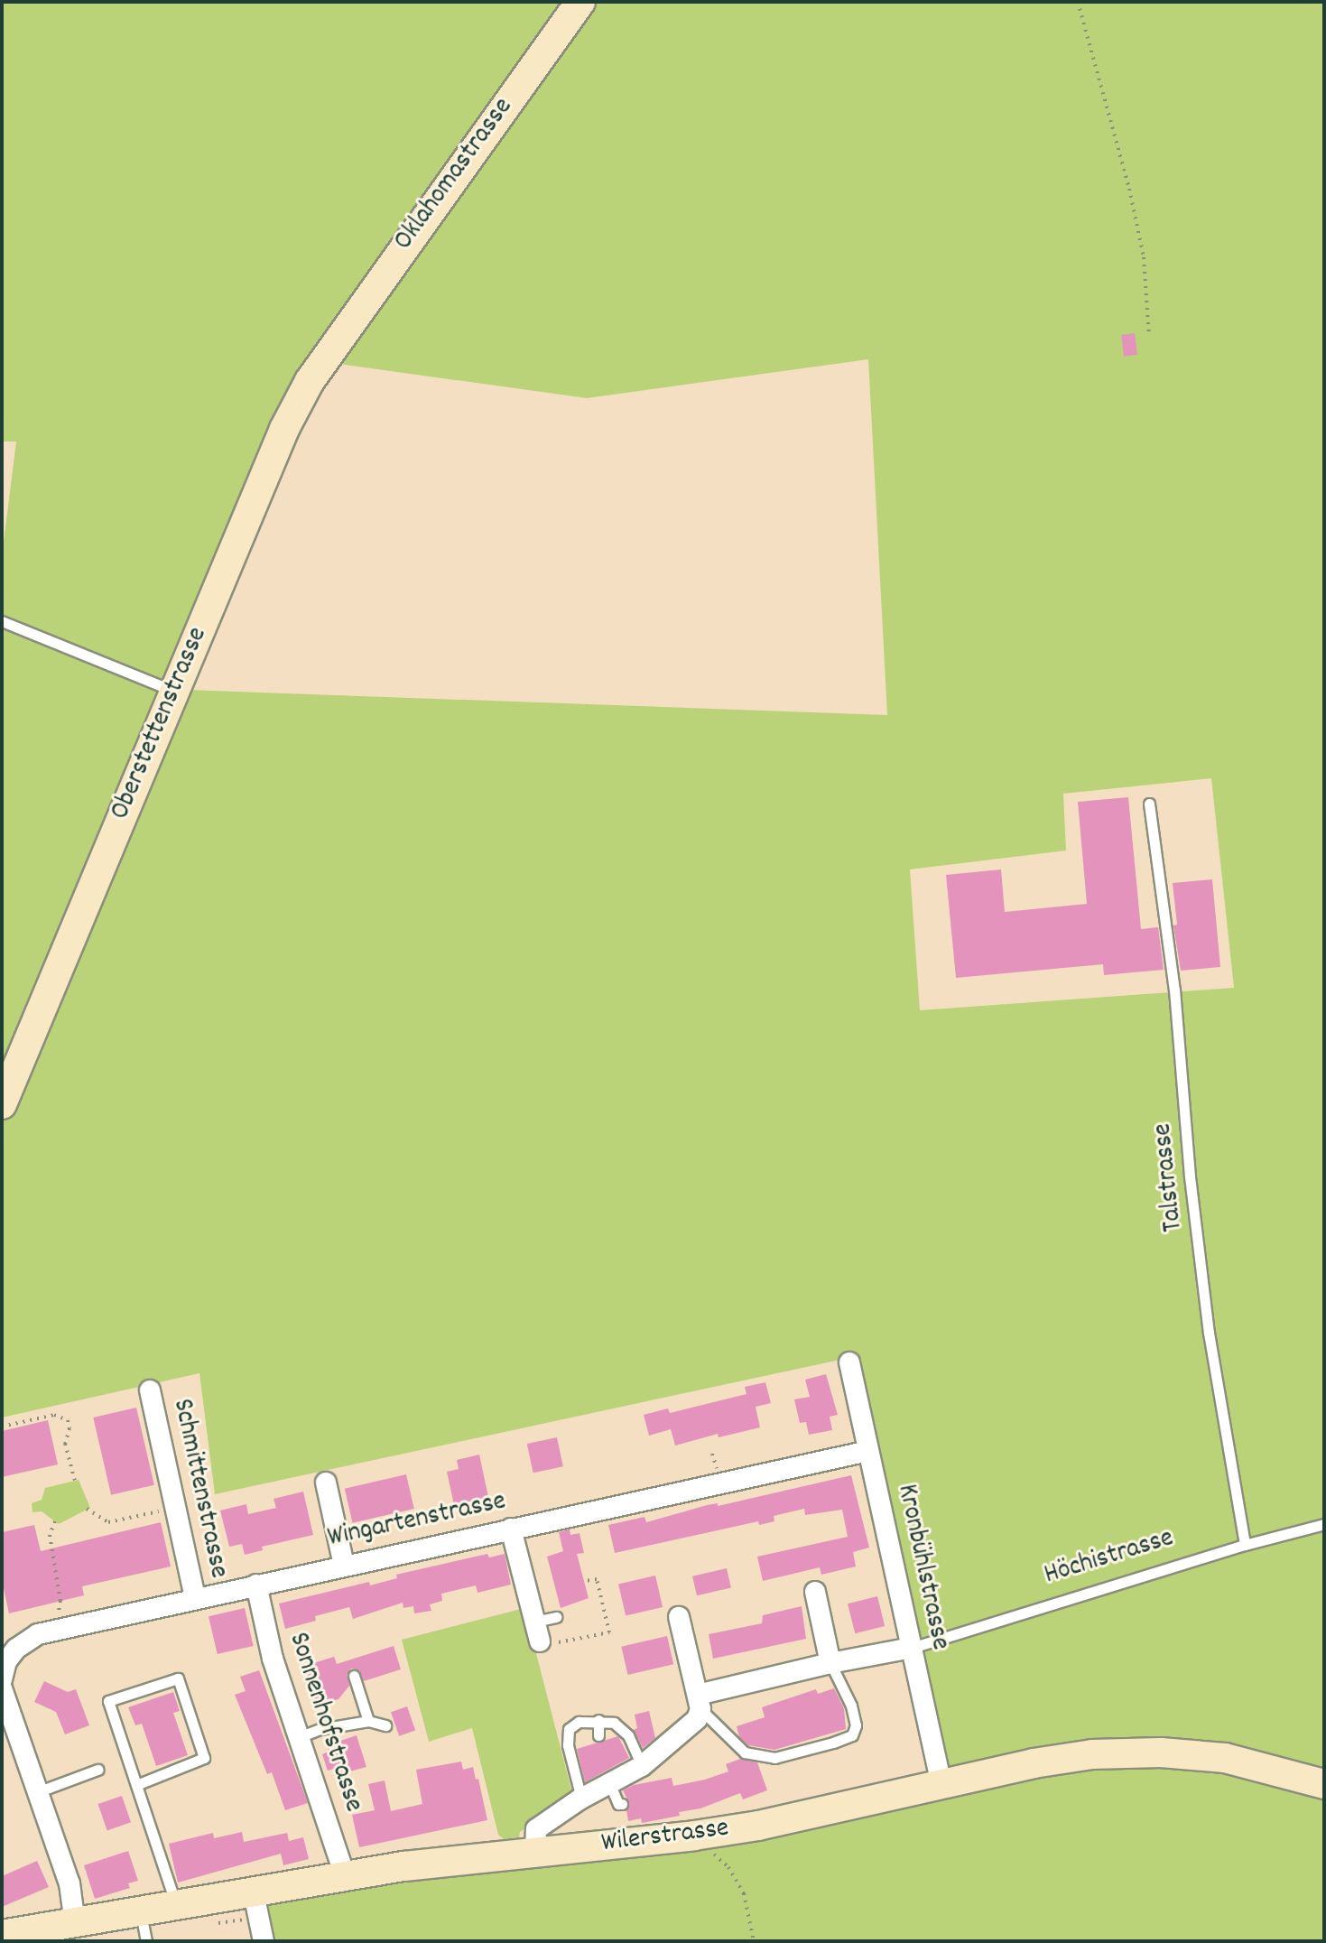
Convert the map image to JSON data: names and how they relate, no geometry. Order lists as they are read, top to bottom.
{
  "streets": {
    "main road": ["Oklahomastrasse", "Oberstettenstrasse", "Wilerstrasse"],
    "street": [
      "Schmittenstrasse",
      "Wingartenstrasse",
      "Kronbühlstrasse",
      "Sonnenhofstrasse"
    ],
    "lane": ["Talstrasse", "Höchistrasse"]
  },
  "crossings": [
    ["Oklahomastrasse", "Oberstettenstrasse"],
    ["Talstrasse", "Höchistrasse"],
    ["Schmittenstrasse", "Wingartenstrasse"],
    ["Wingartenstrasse", "Kronbühlstrasse"],
    ["Wingartenstrasse", "Sonnenhofstrasse"],
    ["Höchistrasse", "Kronbühlstrasse"],
    ["Kronbühlstrasse", "Wilerstrasse"],
    ["Sonnenhofstrasse", "Wilerstrasse"]
  ]
}
